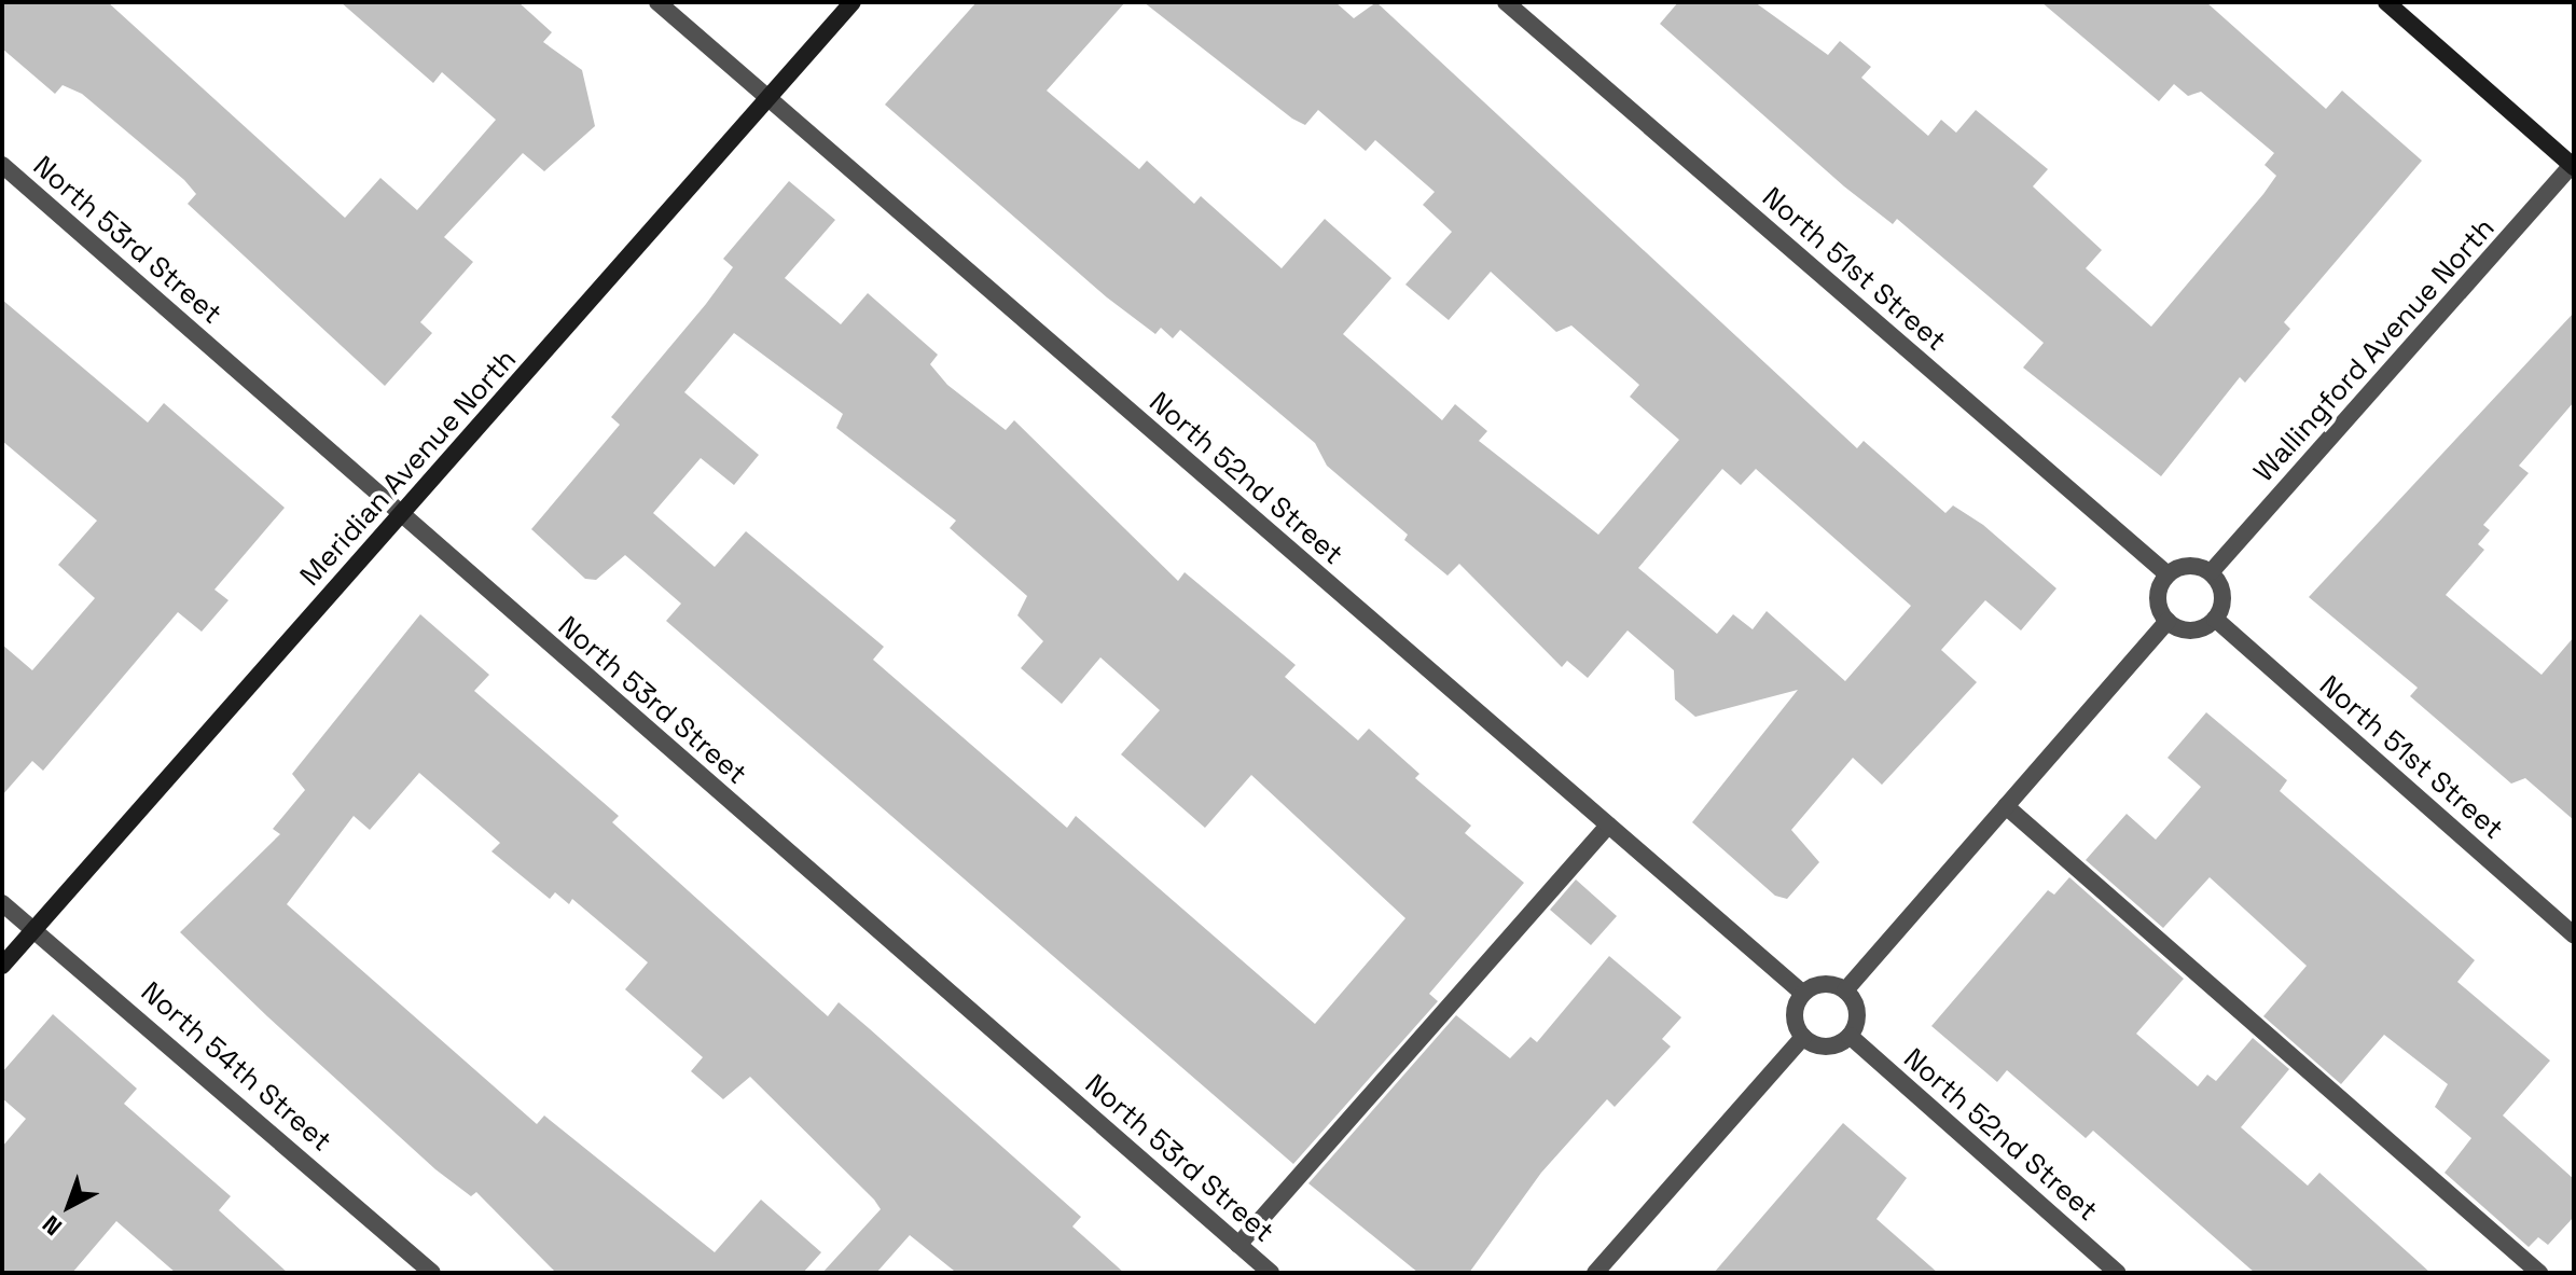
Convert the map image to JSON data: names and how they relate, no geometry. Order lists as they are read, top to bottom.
{
  "streets": {
    "street": [
      "North 53rd Street",
      "North 51st Street",
      "Wallingford Avenue North",
      "Meridian Avenue North",
      "North 52nd Street",
      "North 54th Street"
    ]
  },
  "crossings": [
    ["North 53rd Street", "Meridian Avenue North"],
    ["North 51st Street", "Wallingford Avenue North"],
    ["Meridian Avenue North", "North 52nd Street"],
    ["Meridian Avenue North", "North 54th Street"]
  ],
  "north": "bottom left"
}
